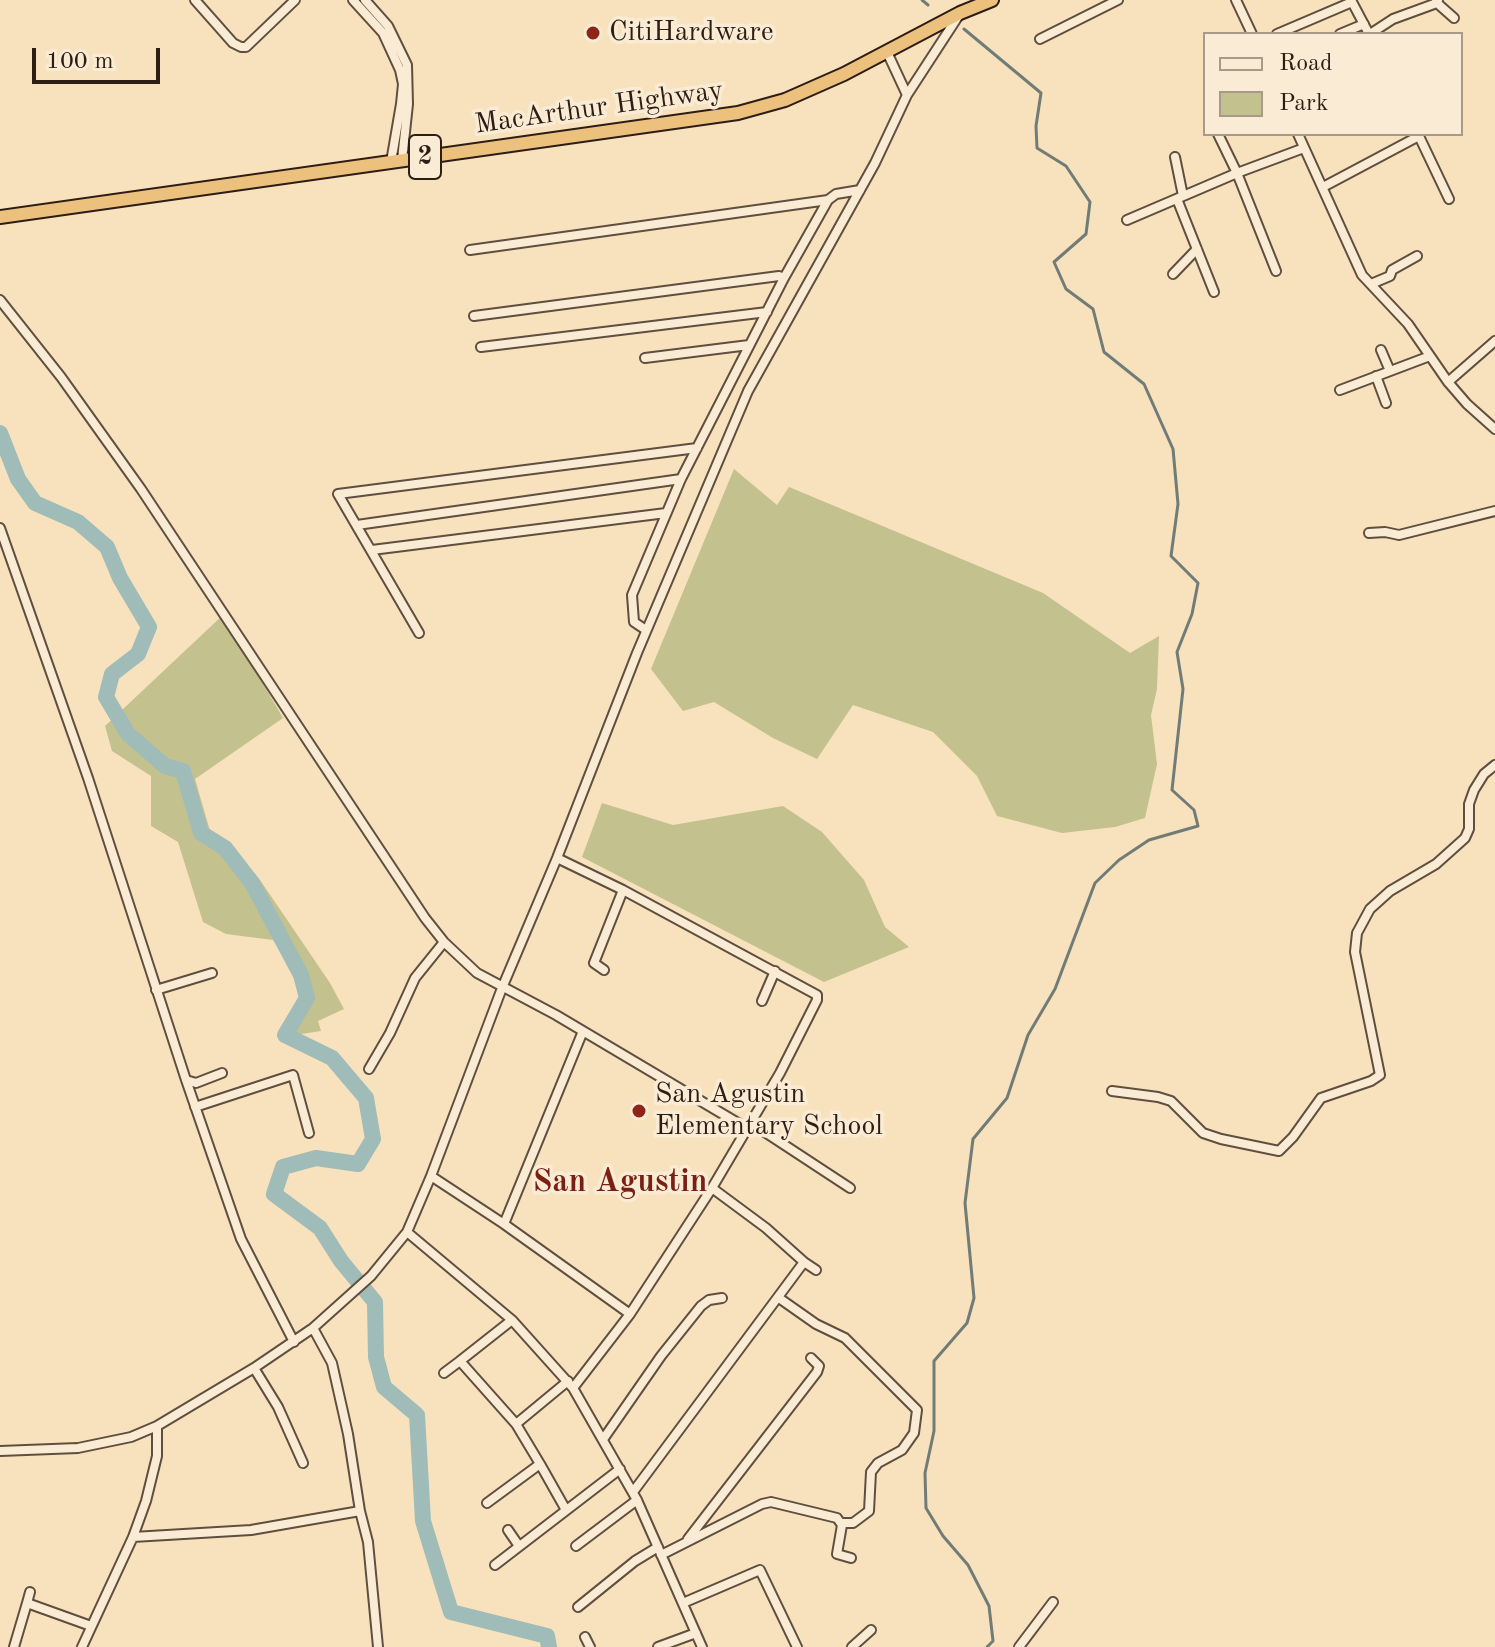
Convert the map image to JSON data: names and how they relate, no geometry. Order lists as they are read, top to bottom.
{
  "streets": {
    "highway": ["MacArthur Highway", "2"]
  },
  "districts": ["San Agustin"],
  "places": ["CitiHardware", "San Agustin Elementary School"],
  "legend": ["Road", "Park"],
  "scale_bar": "100 m"
}
